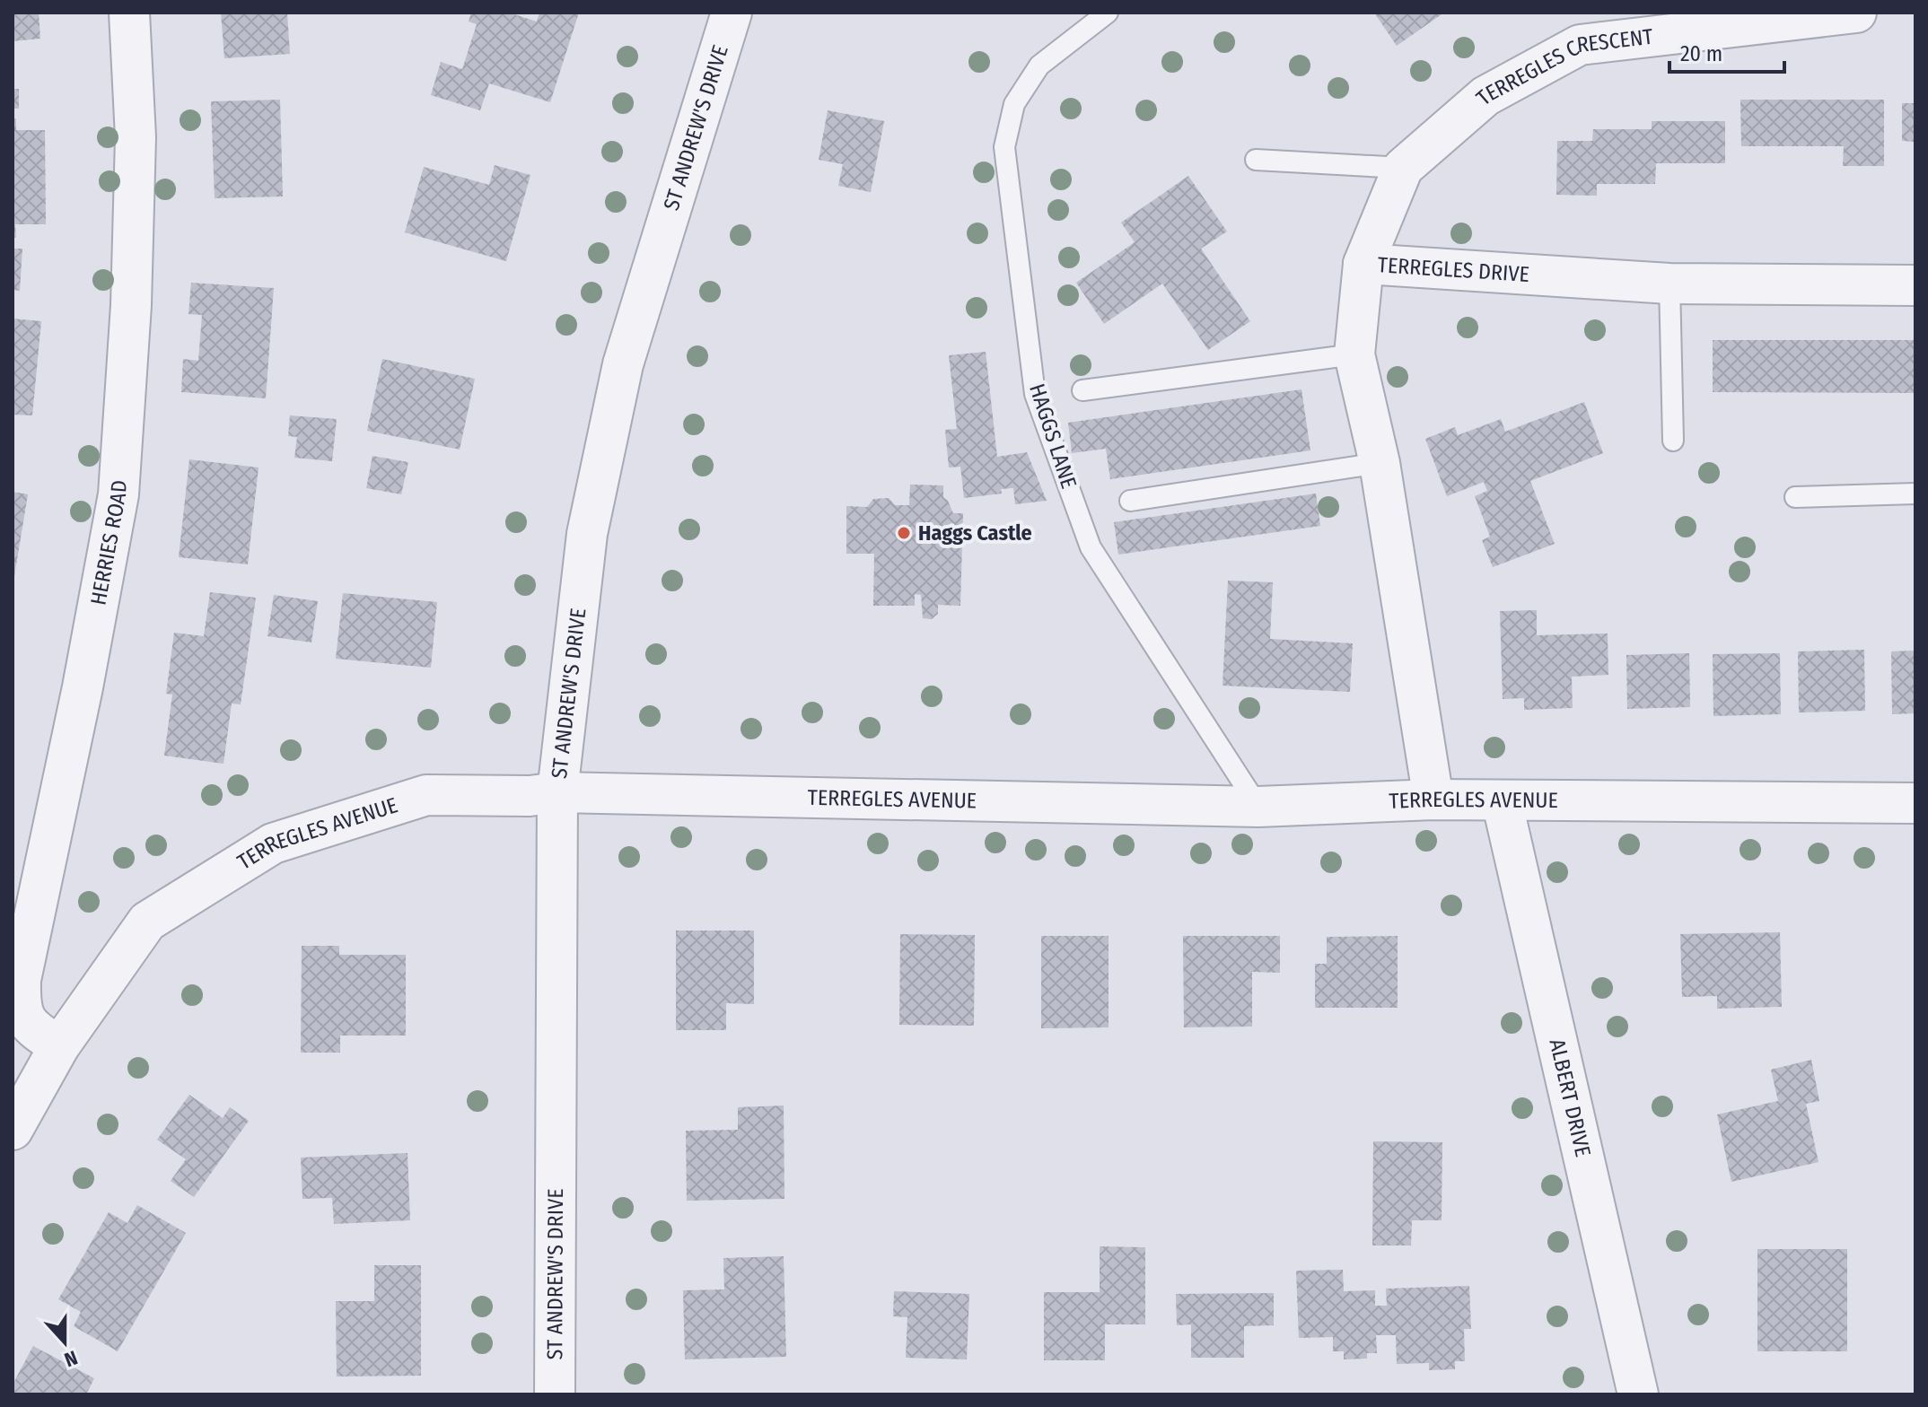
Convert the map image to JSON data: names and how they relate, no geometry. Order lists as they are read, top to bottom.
{
  "streets": {
    "street": [
      "TERREGLES CRESCENT",
      "ST ANDREW'S DRIVE",
      "TERREGLES DRIVE",
      "HERRIES ROAD",
      "TERREGLES AVENUE",
      "ALBERT DRIVE"
    ],
    "lane": ["HAGGS LANE"]
  },
  "crossings": [
    ["TERREGLES CRESCENT", "TERREGLES DRIVE"],
    ["ST ANDREW'S DRIVE", "TERREGLES AVENUE"],
    ["TERREGLES DRIVE", "TERREGLES AVENUE"],
    ["HAGGS LANE", "TERREGLES AVENUE"],
    ["HERRIES ROAD", "TERREGLES AVENUE"],
    ["TERREGLES AVENUE", "ALBERT DRIVE"]
  ],
  "places": ["Haggs Castle"],
  "scale_bar": "20 m",
  "north": "bottom"
}
